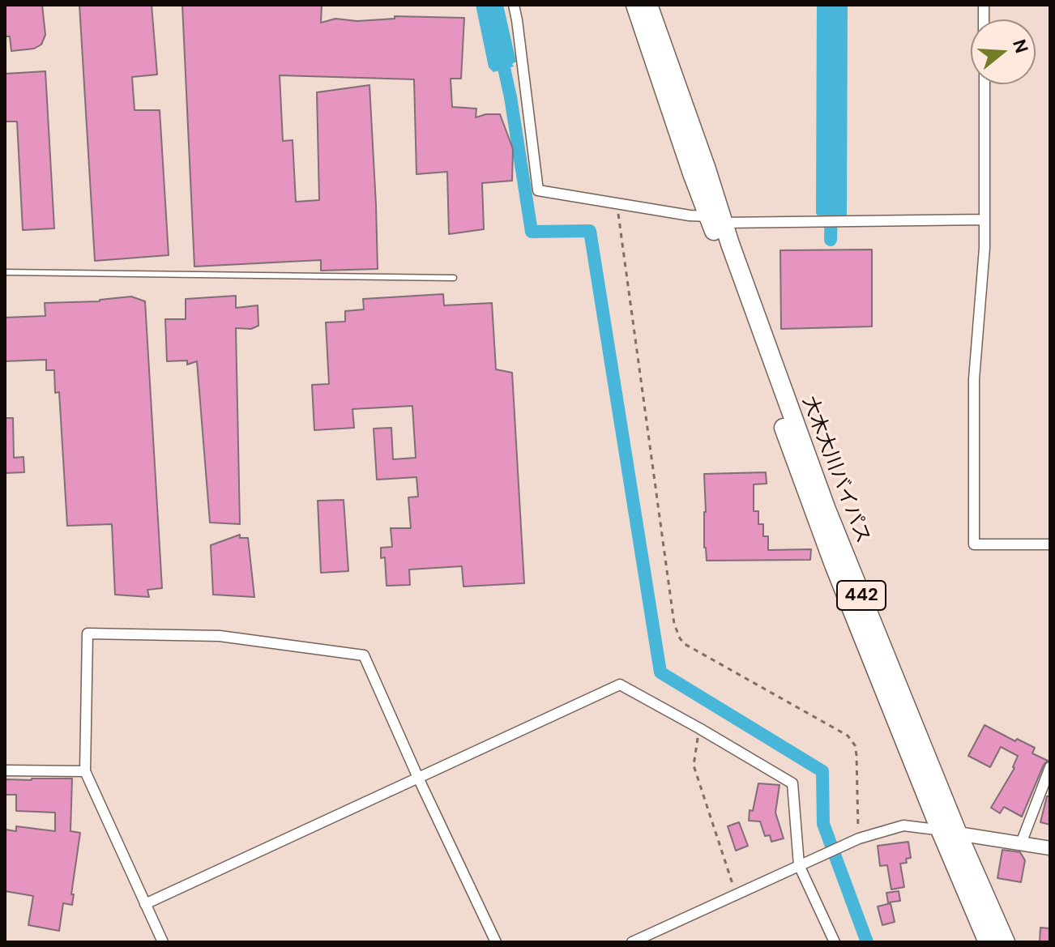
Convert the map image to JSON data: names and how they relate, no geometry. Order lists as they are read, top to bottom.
{
  "streets": {
    "highway": ["大木大川バイパス", "442"]
  },
  "north": "right"
}
